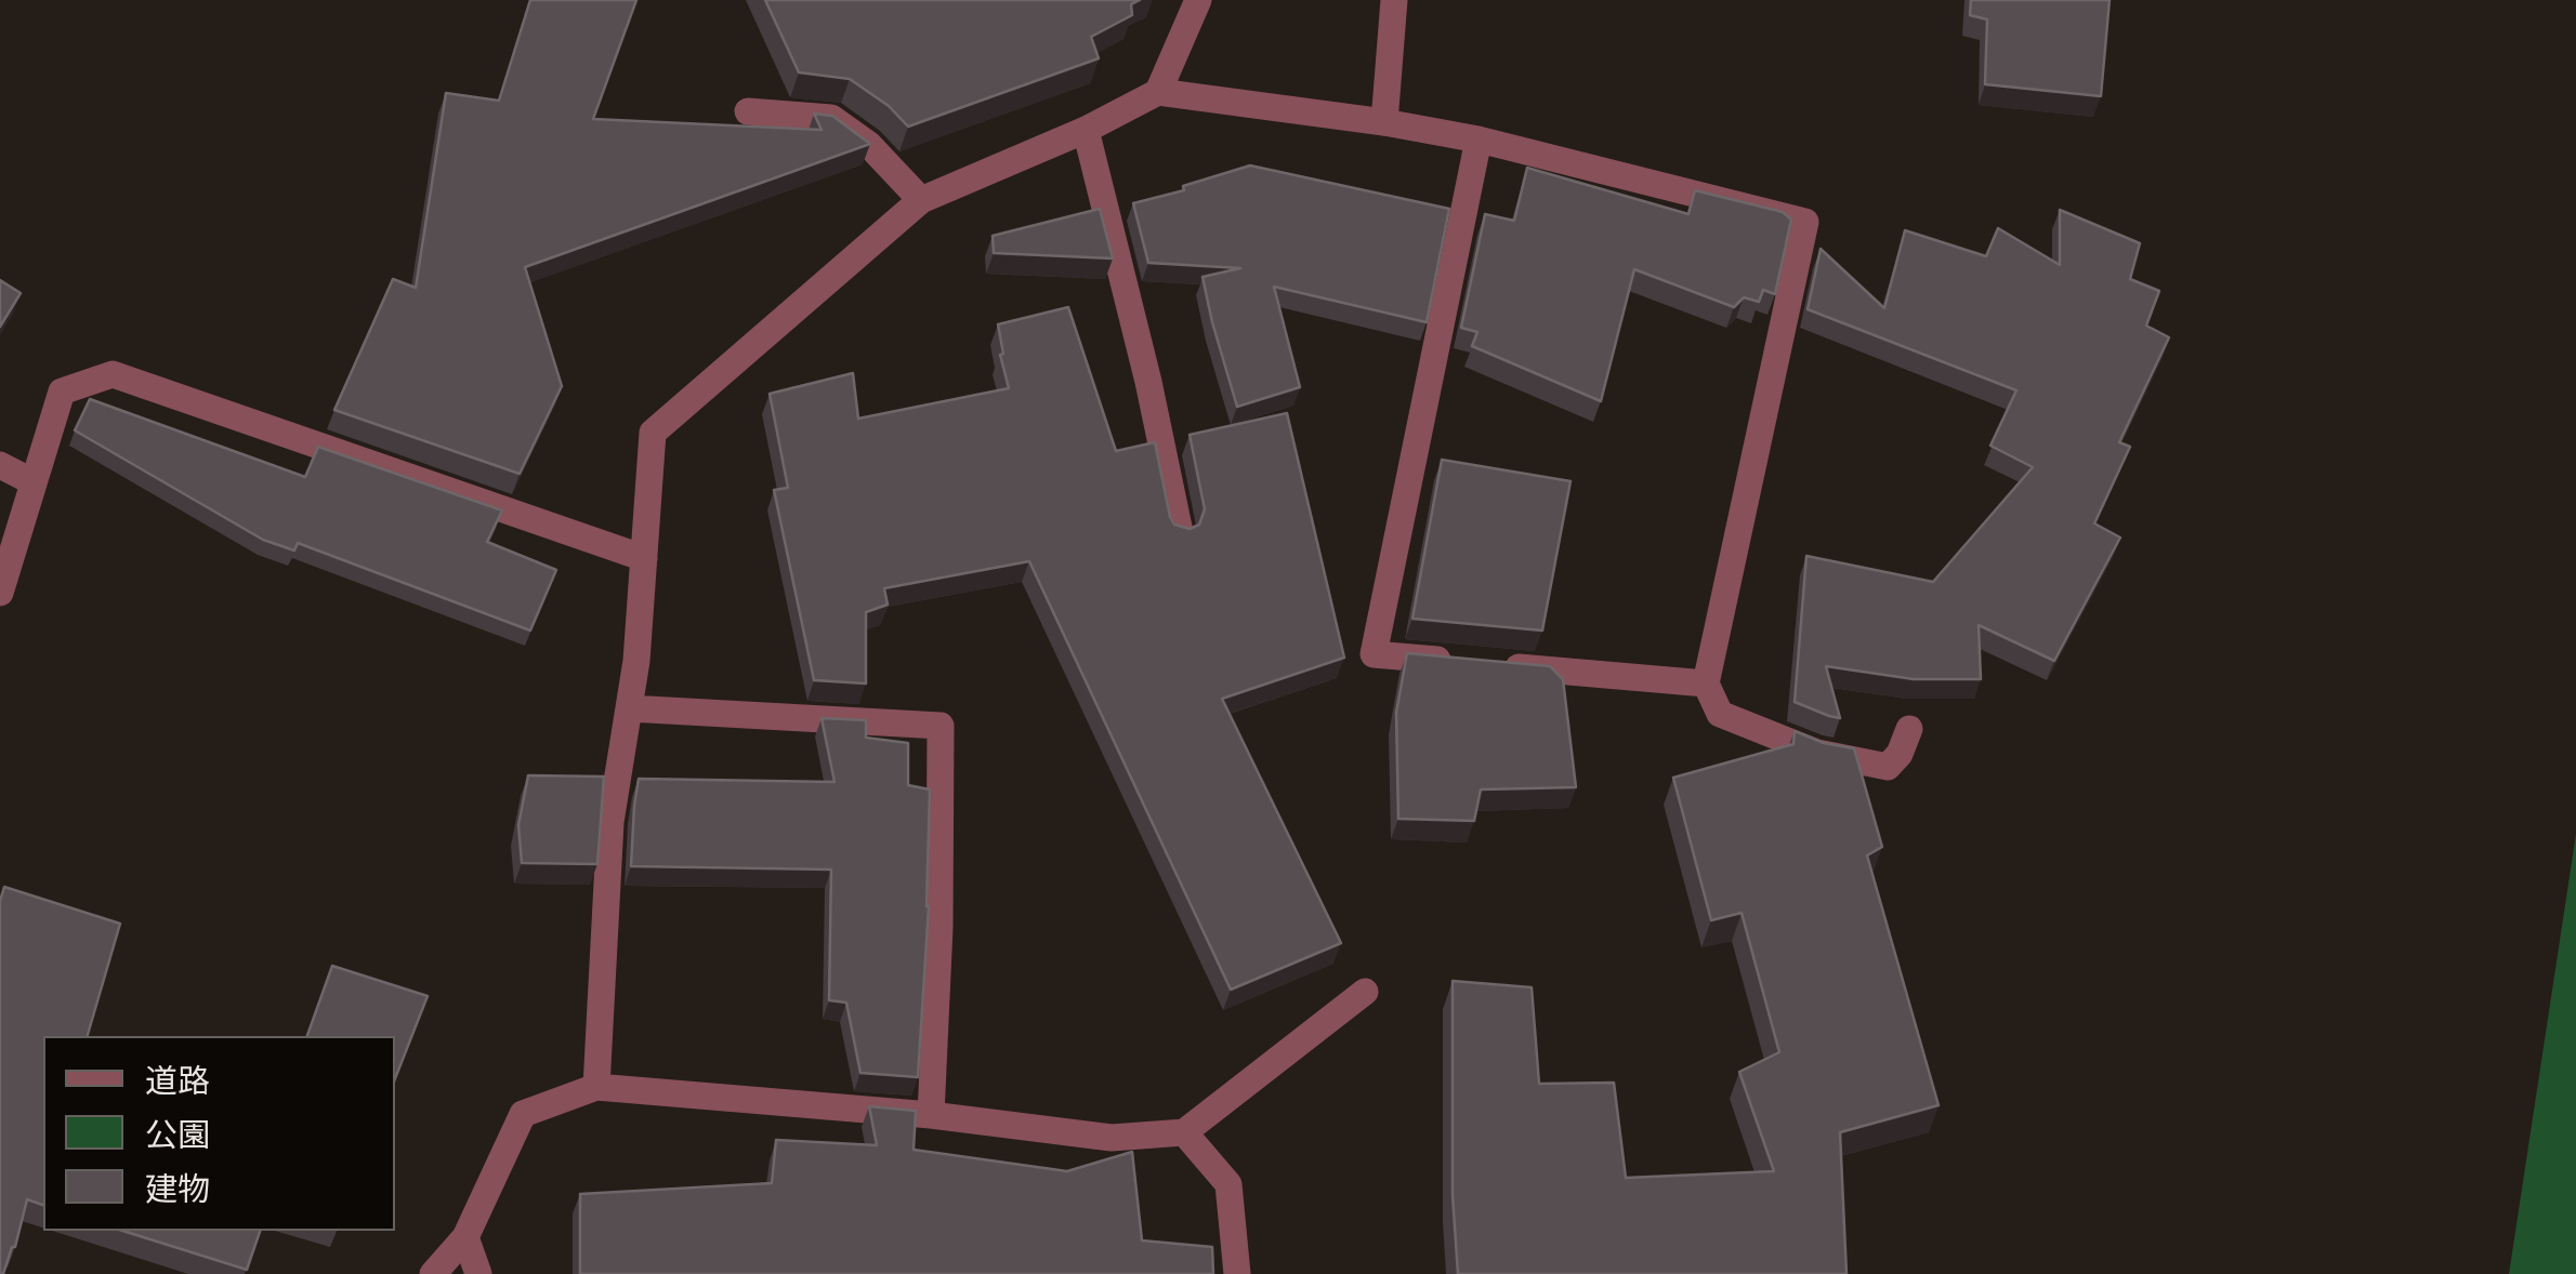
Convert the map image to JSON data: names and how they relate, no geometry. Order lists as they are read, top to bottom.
{
  "legend": ["道路", "公園", "建物"]
}
